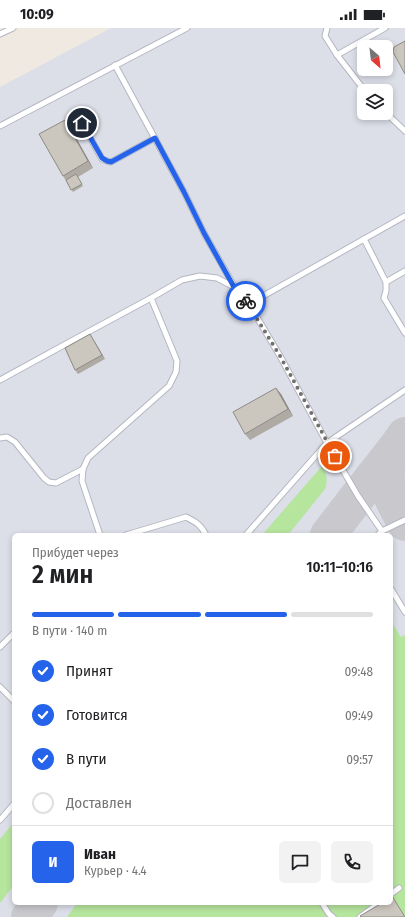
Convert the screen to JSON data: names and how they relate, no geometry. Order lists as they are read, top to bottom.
{
  "north": "bottom right",
  "page": {
    "status": "10:09",
    "heading": ["2 мин", "Прибудет через", "10:11–10:16"],
    "panel": ["Иван", "Курьер · 4.4"],
    "bar": "В пути · 140 m",
    "list": [
      ["Принят", "09:48"],
      ["Готовится", "09:49"],
      ["В пути", "09:57"],
      "Доставлен"
    ],
    "round": "И"
  }
}
